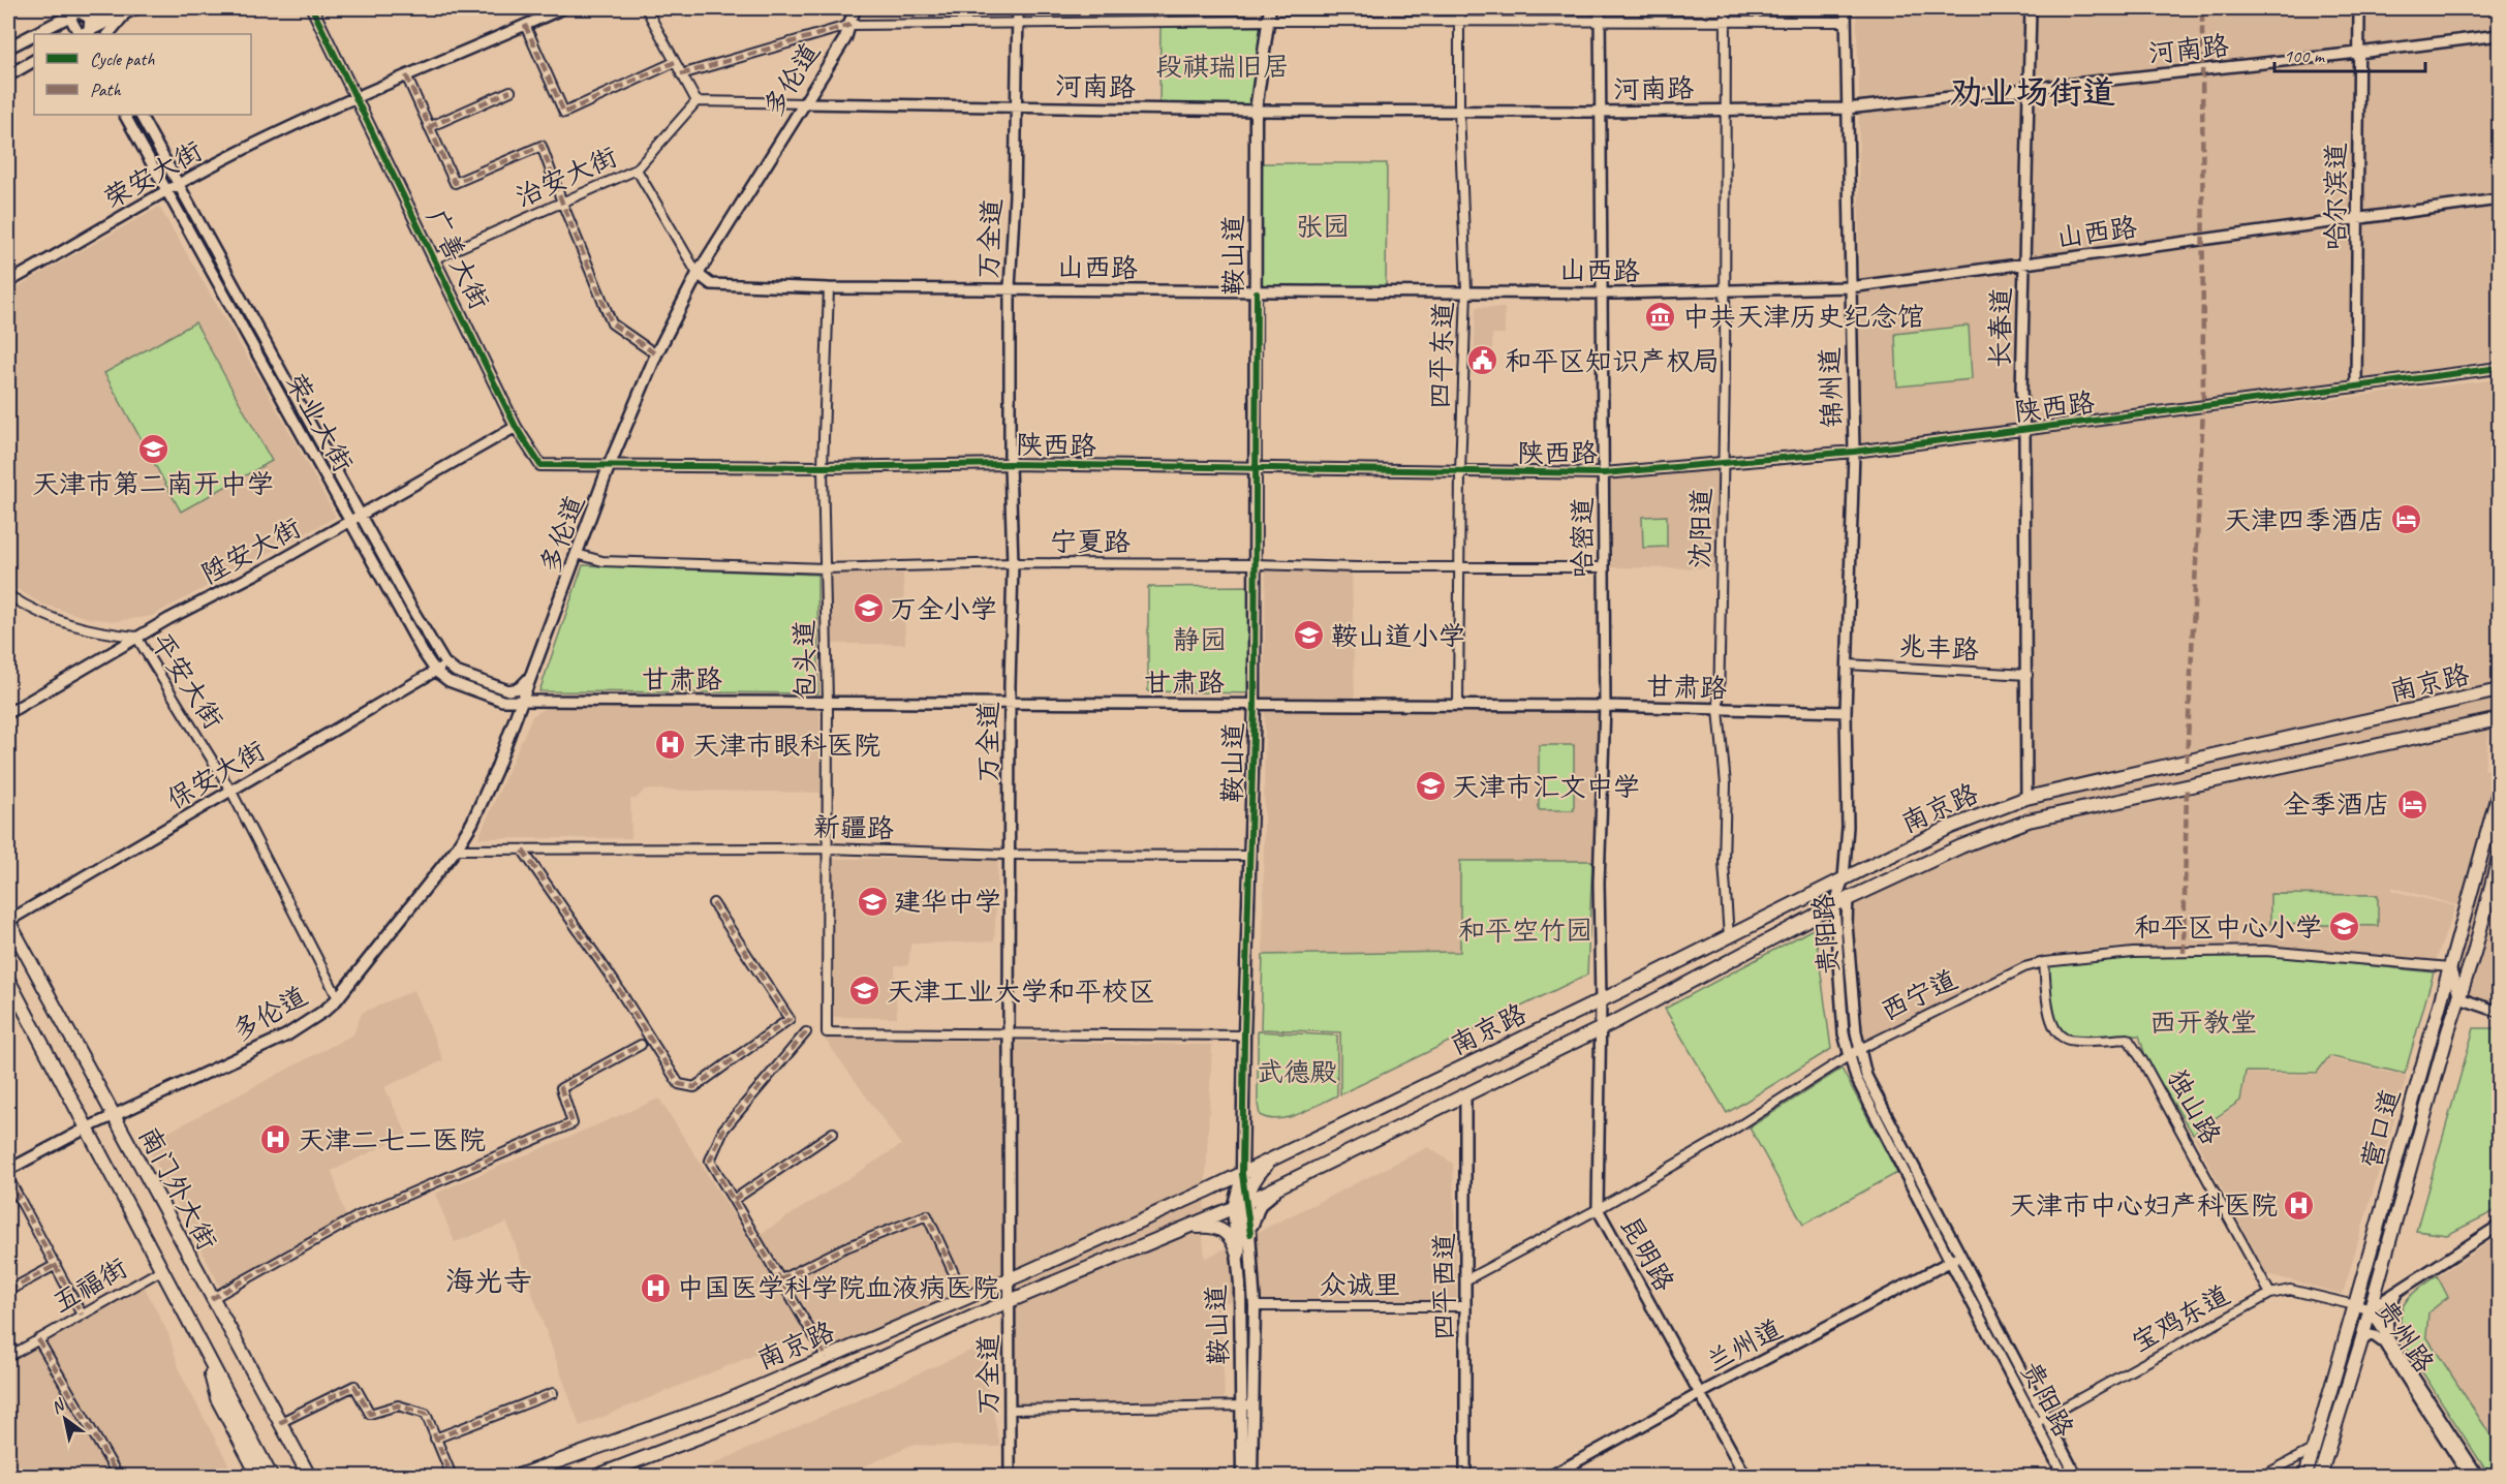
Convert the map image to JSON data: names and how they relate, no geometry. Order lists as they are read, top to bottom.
{
  "streets": {
    "main road": [
      "多伦道",
      "鞍山道",
      "南京路",
      "营口道",
      "南门外大街"
    ],
    "street": [
      "河南路",
      "荣安大街",
      "治安大街",
      "哈尔滨道",
      "山西路",
      "万全道",
      "广善大街",
      "长春道",
      "四平东道",
      "锦州道",
      "陕西路",
      "荣业大街",
      "沈阳道",
      "哈密道",
      "宁夏路",
      "陞安大街",
      "兆丰路",
      "包头道",
      "甘肃路",
      "平安大街",
      "保安大街",
      "新疆路",
      "贵阳路",
      "西宁道",
      "独山路",
      "昆明路",
      "众诚里",
      "五福街",
      "四平西道",
      "宝鸡东道",
      "贵州路",
      "兰州道"
    ]
  },
  "crossings": [
    ["河南路", "多伦道"],
    ["河南路", "哈尔滨道"],
    ["河南路", "万全道"],
    ["河南路", "鞍山道"],
    ["河南路", "长春道"],
    ["河南路", "四平东道"],
    ["河南路", "锦州道"],
    ["河南路", "沈阳道"],
    ["河南路", "哈密道"],
    ["多伦道", "山西路"],
    ["多伦道", "广善大街"],
    ["多伦道", "陕西路"],
    ["多伦道", "荣业大街"],
    ["多伦道", "宁夏路"],
    ["多伦道", "甘肃路"],
    ["多伦道", "平安大街"],
    ["多伦道", "新疆路"],
    ["多伦道", "南门外大街"],
    ["荣安大街", "广善大街"],
    ["荣安大街", "荣业大街"],
    ["治安大街", "广善大街"],
    ["哈尔滨道", "山西路"],
    ["哈尔滨道", "陕西路"],
    ["山西路", "万全道"],
    ["山西路", "鞍山道"],
    ["山西路", "长春道"],
    ["山西路", "四平东道"],
    ["山西路", "锦州道"],
    ["山西路", "沈阳道"],
    ["山西路", "哈密道"],
    ["山西路", "包头道"],
    ["万全道", "陕西路"],
    ["万全道", "宁夏路"],
    ["万全道", "包头道"],
    ["万全道", "甘肃路"],
    ["万全道", "南京路"],
    ["万全道", "新疆路"],
    ["鞍山道", "陕西路"],
    ["鞍山道", "宁夏路"],
    ["鞍山道", "甘肃路"],
    ["鞍山道", "南京路"],
    ["鞍山道", "新疆路"],
    ["鞍山道", "众诚里"],
    ["广善大街", "陕西路"],
    ["广善大街", "陞安大街"],
    ["长春道", "陕西路"],
    ["长春道", "兆丰路"],
    ["长春道", "南京路"],
    ["四平东道", "陕西路"],
    ["四平东道", "宁夏路"],
    ["四平东道", "甘肃路"],
    ["锦州道", "陕西路"],
    ["锦州道", "兆丰路"],
    ["锦州道", "甘肃路"],
    ["锦州道", "南京路"],
    ["锦州道", "贵阳路"],
    ["陕西路", "沈阳道"],
    ["陕西路", "哈密道"],
    ["陕西路", "包头道"],
    ["荣业大街", "陞安大街"],
    ["荣业大街", "甘肃路"],
    ["荣业大街", "保安大街"],
    ["沈阳道", "甘肃路"],
    ["沈阳道", "南京路"],
    ["哈密道", "宁夏路"],
    ["哈密道", "甘肃路"],
    ["哈密道", "南京路"],
    ["哈密道", "昆明路"],
    ["宁夏路", "包头道"],
    ["陞安大街", "平安大街"],
    ["包头道", "甘肃路"],
    ["包头道", "新疆路"],
    ["平安大街", "保安大街"],
    ["南京路", "贵阳路"],
    ["南京路", "昆明路"],
    ["南京路", "四平西道"],
    ["保安大街", "南门外大街"],
    ["贵阳路", "西宁道"],
    ["贵阳路", "宝鸡东道"],
    ["贵阳路", "兰州道"],
    ["西宁道", "独山路"],
    ["西宁道", "营口道"],
    ["西宁道", "昆明路"],
    ["西宁道", "四平西道"],
    ["独山路", "宝鸡东道"],
    ["营口道", "宝鸡东道"],
    ["营口道", "贵州路"],
    ["南门外大街", "五福街"],
    ["昆明路", "兰州道"],
    ["众诚里", "四平西道"],
    ["宝鸡东道", "贵州路"]
  ],
  "districts": ["劝业场街道", "海光寺"],
  "parks": [
    "段祺瑞旧居",
    "张园",
    "静园",
    "和平空竹园",
    "西开教堂",
    "武德殿"
  ],
  "places": {
    "museum": ["中共天津历史纪念馆"],
    "public building": ["和平区知识产权局"],
    "school or university": [
      "天津市第二南开中学",
      "万全小学",
      "鞍山道小学",
      "天津市汇文中学",
      "建华中学",
      "和平区中心小学",
      "天津工业大学和平校区"
    ],
    "hotel": ["天津四季酒店", "全季酒店"],
    "hospital": [
      "天津市眼科医院",
      "天津二七二医院",
      "天津市中心妇产科医院",
      "中国医学科学院血液病医院"
    ]
  },
  "legend": ["Cycle path", "Path"],
  "scale_bar": "100 m",
  "north": "top left"
}
